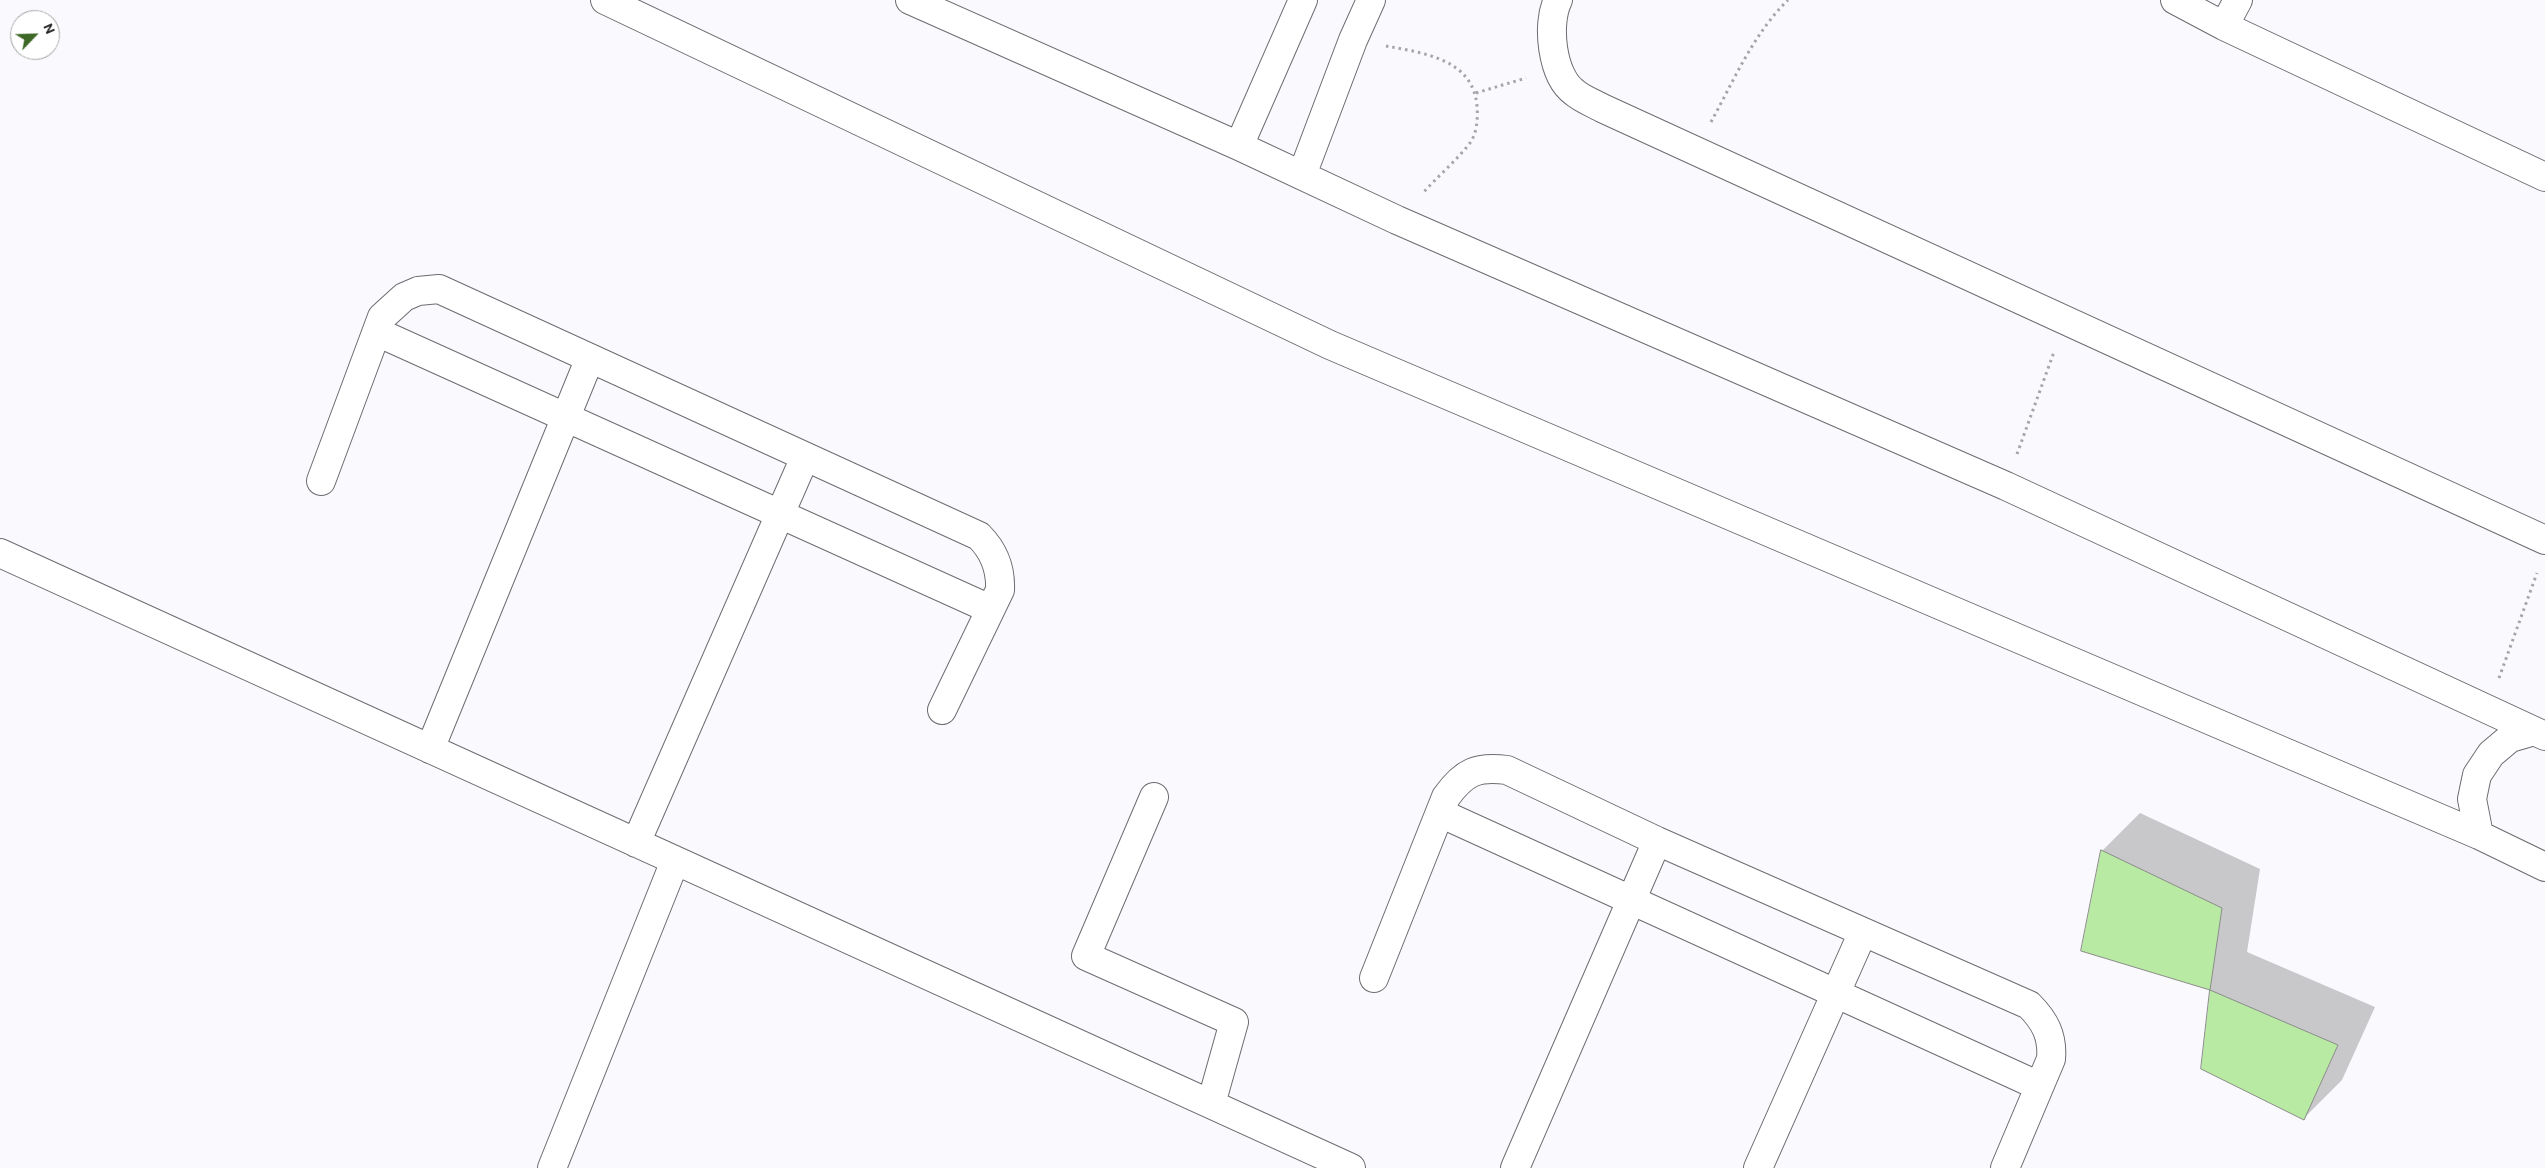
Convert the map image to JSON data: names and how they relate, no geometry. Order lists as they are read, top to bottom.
{
  "north": "top right"
}
